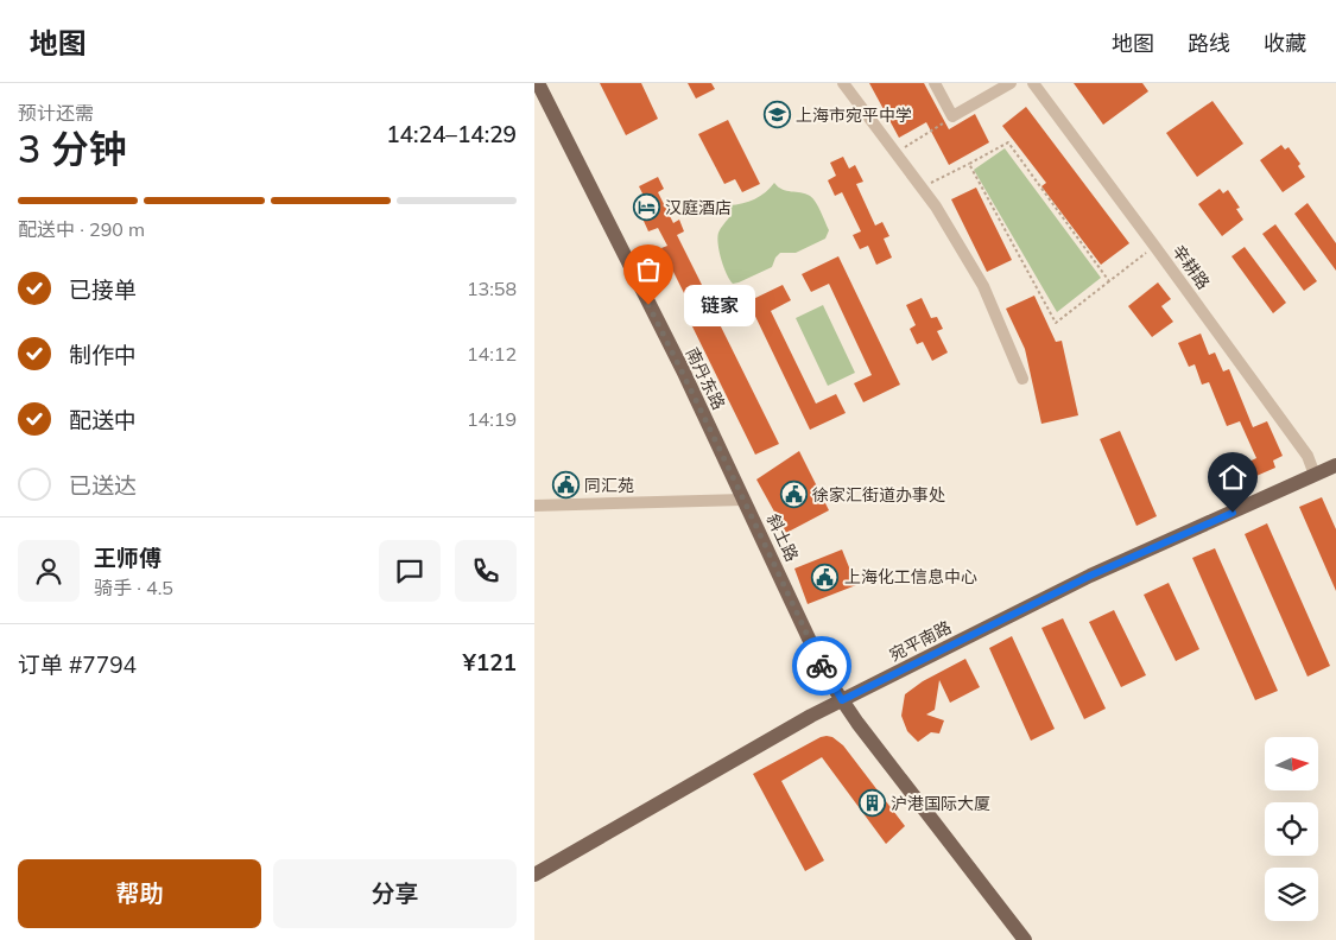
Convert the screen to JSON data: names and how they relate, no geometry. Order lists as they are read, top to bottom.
{
  "streets": {
    "main road": ["南丹东路", "斜土路", "宛平南路"],
    "street": ["辛耕路"]
  },
  "crossings": [
    ["辛耕路", "宛平南路"],
    ["南丹东路", "斜土路"],
    ["斜土路", "宛平南路"]
  ],
  "places": {
    "school or university": ["上海市宛平中学"],
    "hotel": ["汉庭酒店"],
    "other": ["链家"],
    "public building": ["同汇苑", "徐家汇街道办事处", "上海化工信息中心"],
    "building": ["沪港国际大厦"]
  },
  "north": "right",
  "page": {
    "header": "地图",
    "nav": ["地图", "路线", "收藏"],
    "heading": ["3 分钟", "预计还需", "14:24–14:29"],
    "panel": [
      "王师傅",
      "骑手 · 4.5",
      "订单 #7794",
      "¥121"
    ],
    "bar": "配送中 · 290 m",
    "list": [
      ["已接单", "13:58"],
      ["制作中", "14:12"],
      ["配送中", "14:19"],
      "已送达"
    ],
    "bubble": "链家",
    "buttons": ["帮助", "分享"]
  }
}
